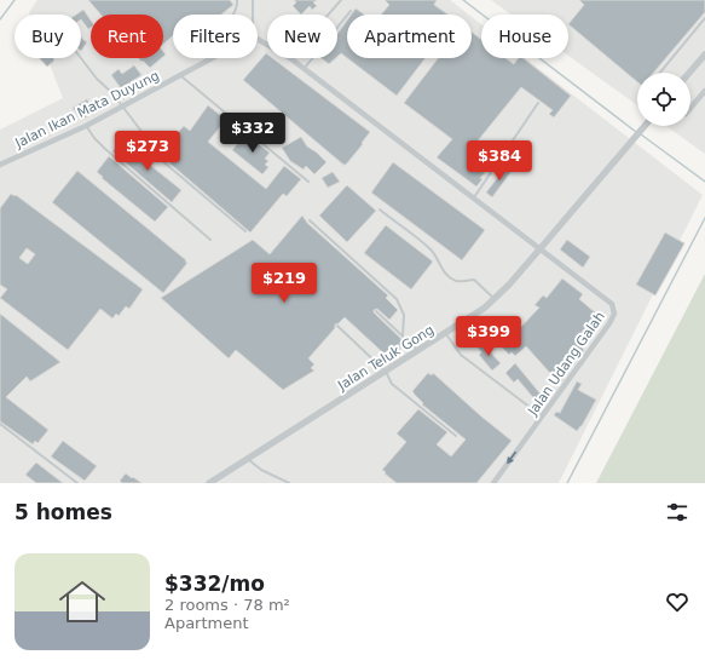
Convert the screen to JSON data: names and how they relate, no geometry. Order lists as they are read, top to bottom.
{
  "streets": {
    "street": ["Jalan Ikan Mata Duyung", "Jalan Teluk Gong", "Jalan Udang Galah"]
  },
  "crossings": [
    ["Jalan Teluk Gong", "Jalan Udang Galah"]
  ],
  "page": {
    "chip": [
      "Buy",
      "Rent",
      "Filters",
      "New",
      "Apartment",
      "House"
    ],
    "price": [
      "$332",
      "$273",
      "$384",
      "$219",
      "$399"
    ],
    "heading": "5 homes",
    "list": [
      {
        "name": "$332/mo",
        "note": "2 rooms · 78 m² · Apartment"
      }
    ]
  }
}
